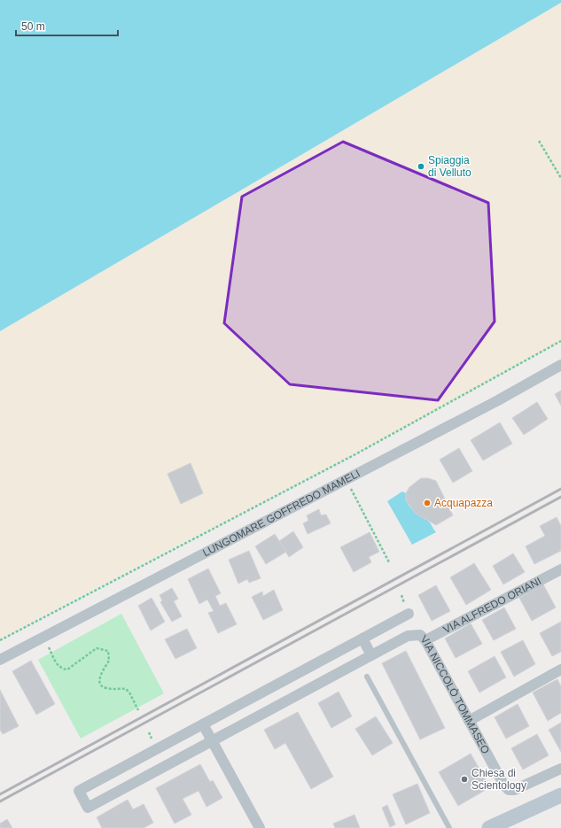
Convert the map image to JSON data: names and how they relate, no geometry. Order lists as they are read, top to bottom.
{
  "streets": {
    "street": ["LUNGOMARE GOFFREDO MAMELI", "VIA ALFREDO ORIANI", "VIA NICCOLÒ TOMMASEO"]
  },
  "crossings": [
    ["VIA ALFREDO ORIANI", "VIA NICCOLÒ TOMMASEO"]
  ],
  "places": ["Spiaggia di Velluto", "Acquapazza", "Chiesa di Scientology"],
  "scale_bar": "50 m"
}
